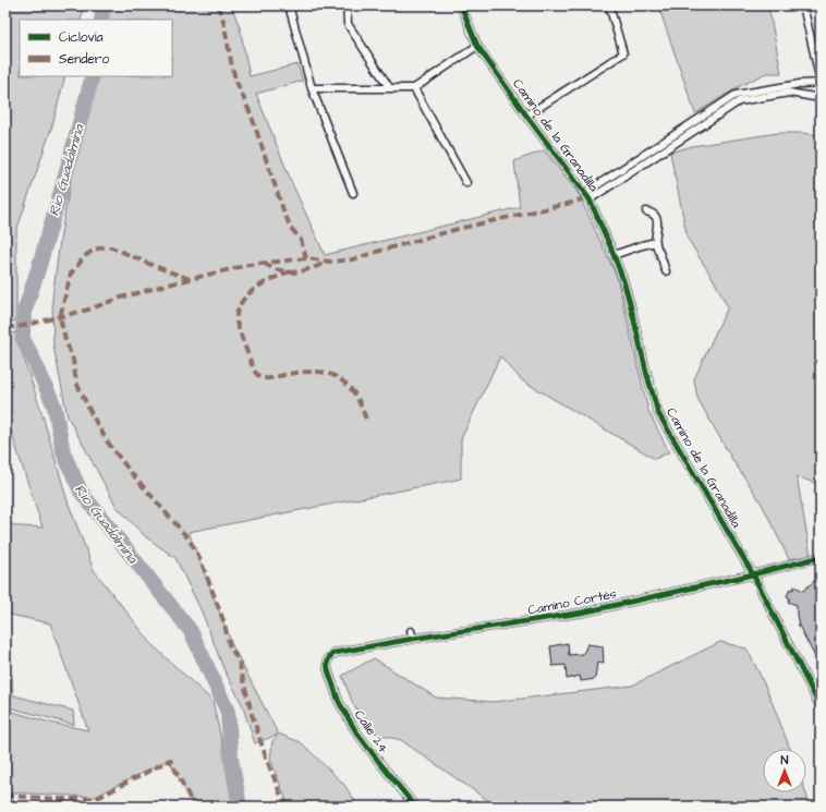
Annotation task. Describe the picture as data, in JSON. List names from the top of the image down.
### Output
{
  "streets": {
    "street": ["Camino de la Granadilla", "Camino Cortés", "Calle 24"]
  },
  "crossings": [
    ["Camino de la Granadilla", "Camino Cortés"],
    ["Camino Cortés", "Calle 24"]
  ],
  "water": ["Rio Guadalmina"],
  "legend": ["Ciclovía", "Sendero"],
  "north": "top"
}
